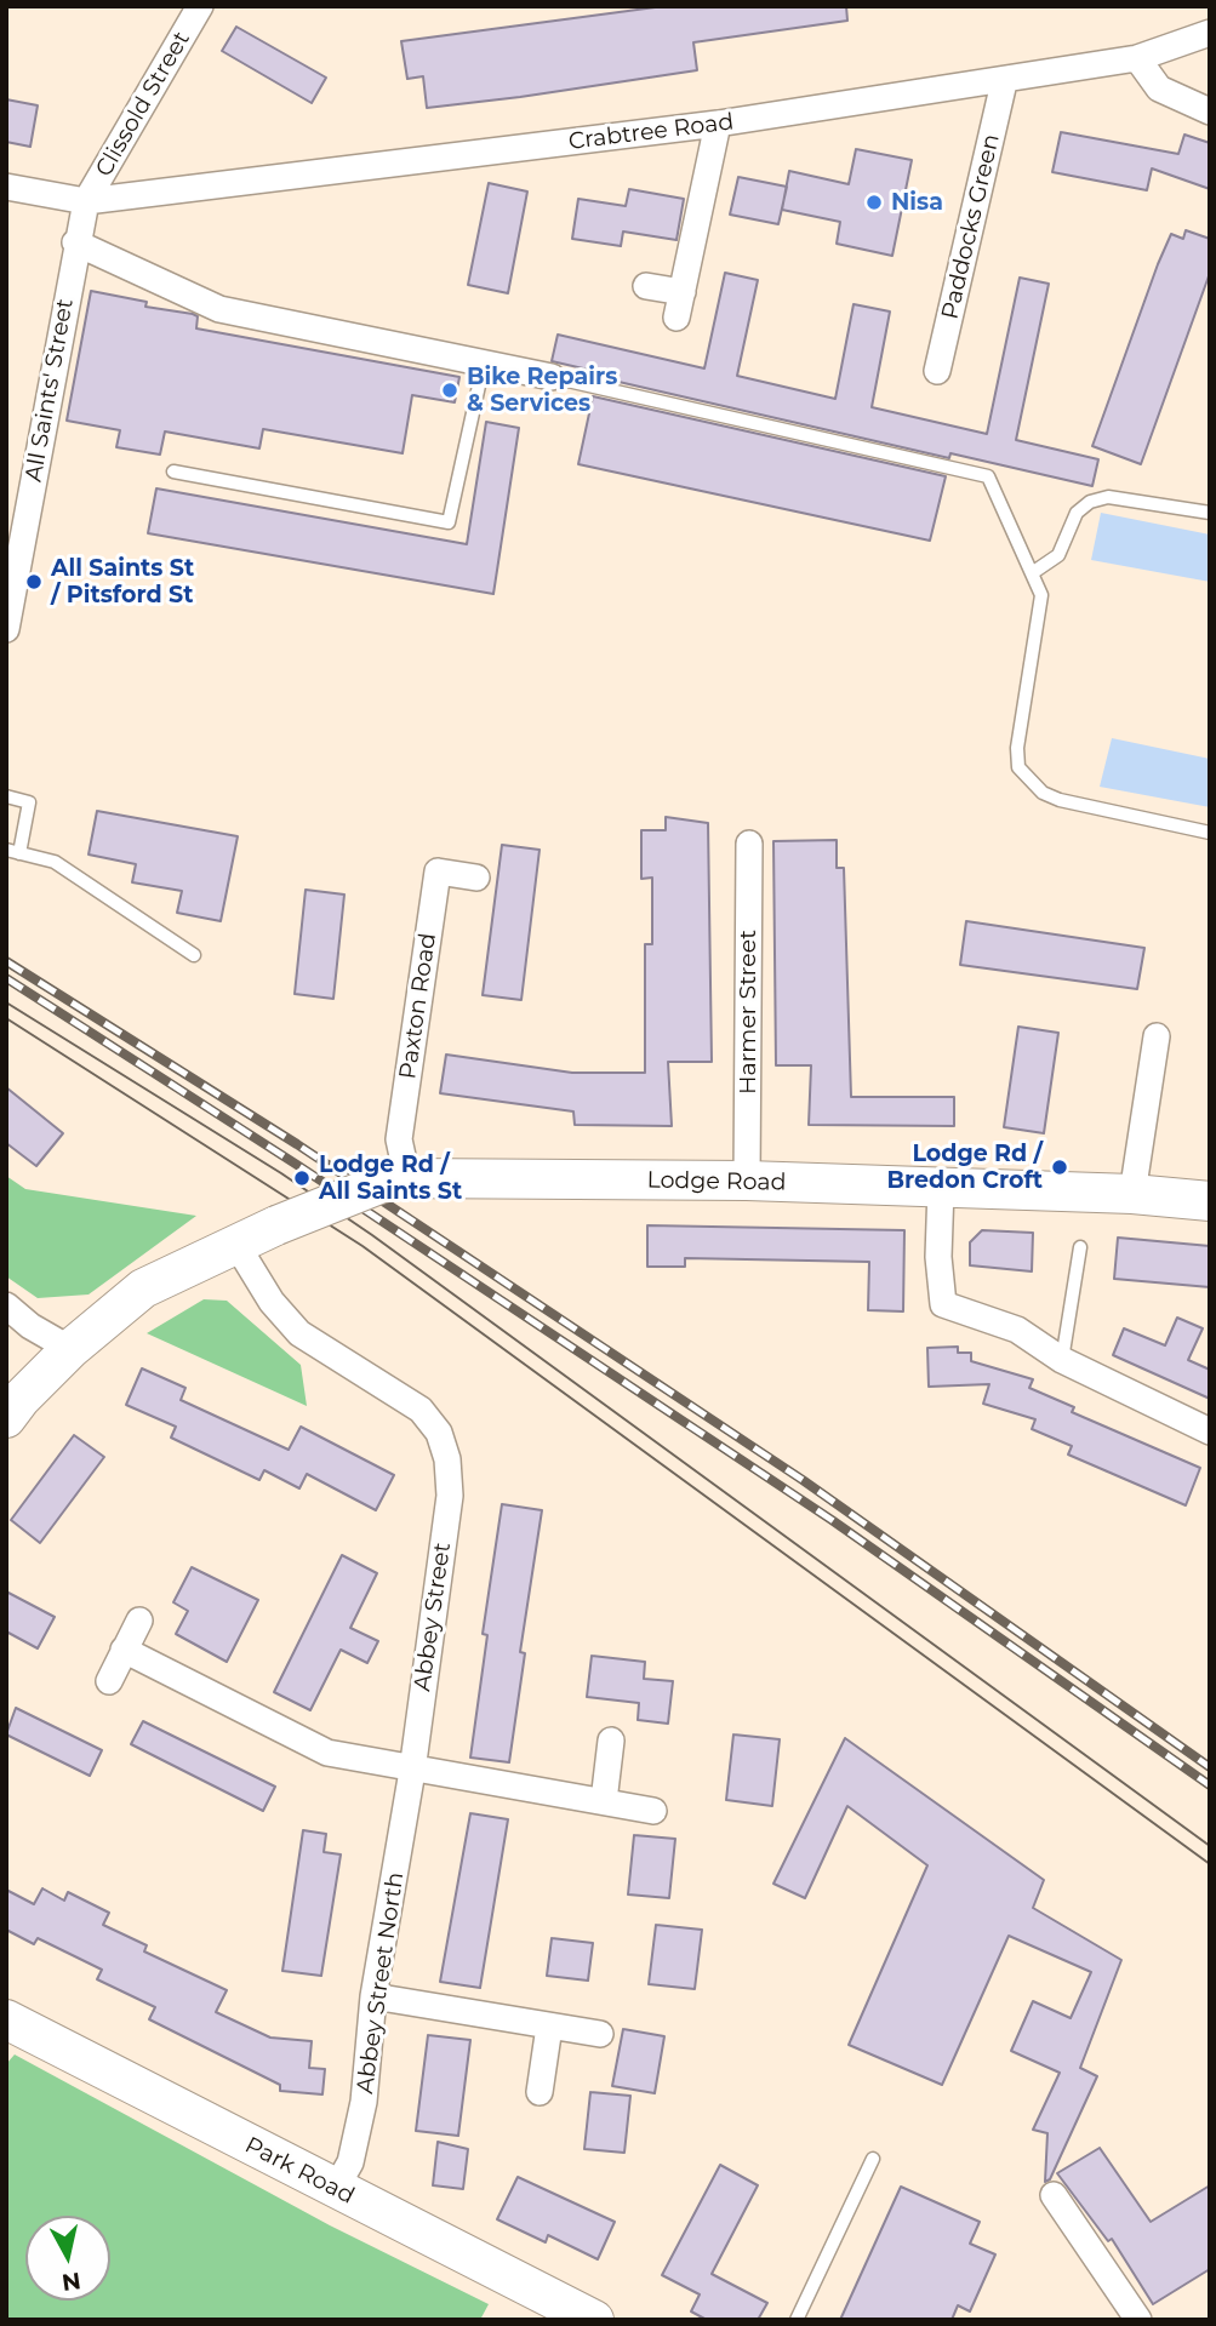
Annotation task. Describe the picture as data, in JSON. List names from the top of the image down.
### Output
{
  "streets": {
    "street": [
      "Clissold Street",
      "Crabtree Road",
      "Paddocks Green",
      "All Saints' Street",
      "Paxton Road",
      "Harmer Street",
      "Lodge Road",
      "Abbey Street",
      "Abbey Street North",
      "Park Road"
    ]
  },
  "crossings": [
    ["Clissold Street", "Crabtree Road"],
    ["Clissold Street", "All Saints' Street"],
    ["Crabtree Road", "Paddocks Green"],
    ["Crabtree Road", "All Saints' Street"],
    ["Paxton Road", "Lodge Road"],
    ["Harmer Street", "Lodge Road"],
    ["Lodge Road", "Abbey Street"],
    ["Abbey Street", "Abbey Street North"],
    ["Abbey Street North", "Park Road"]
  ],
  "places": [
    "Nisa",
    "Bike Repairs & Services",
    "All Saints St / Pitsford St",
    "Lodge Rd / Bredon Croft",
    "Lodge Rd / All Saints St"
  ],
  "north": "bottom"
}
